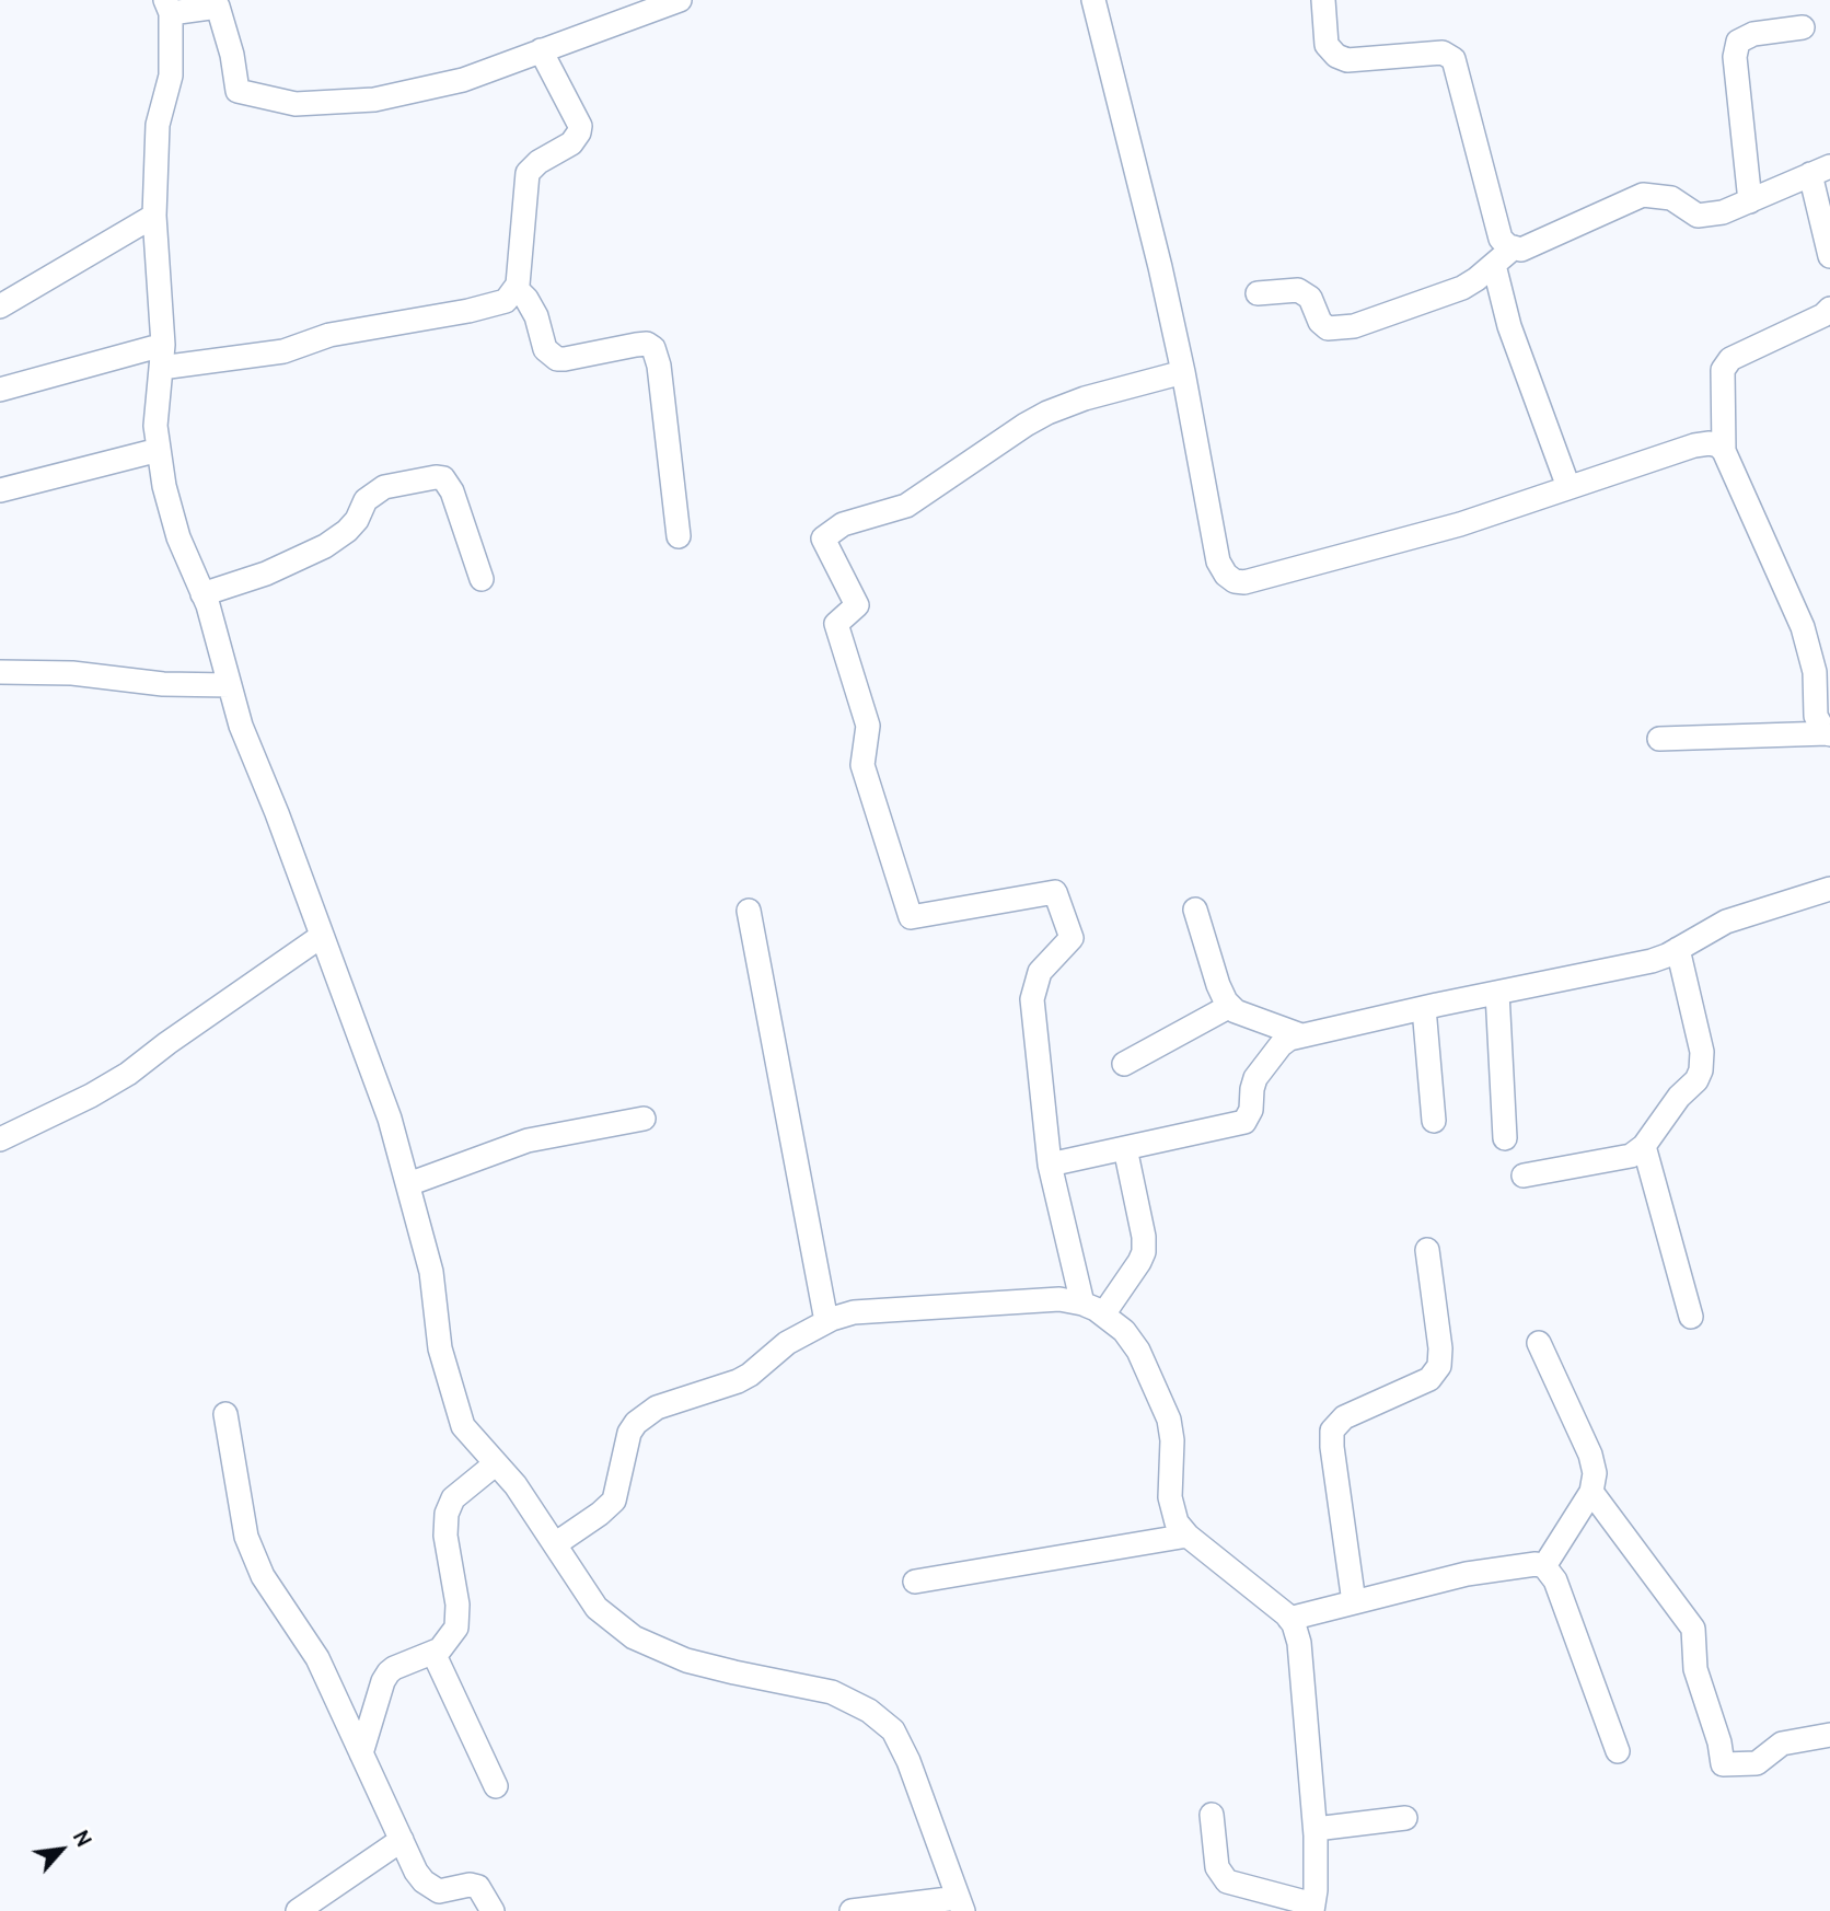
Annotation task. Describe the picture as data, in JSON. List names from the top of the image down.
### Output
{
  "north": "top right"
}
